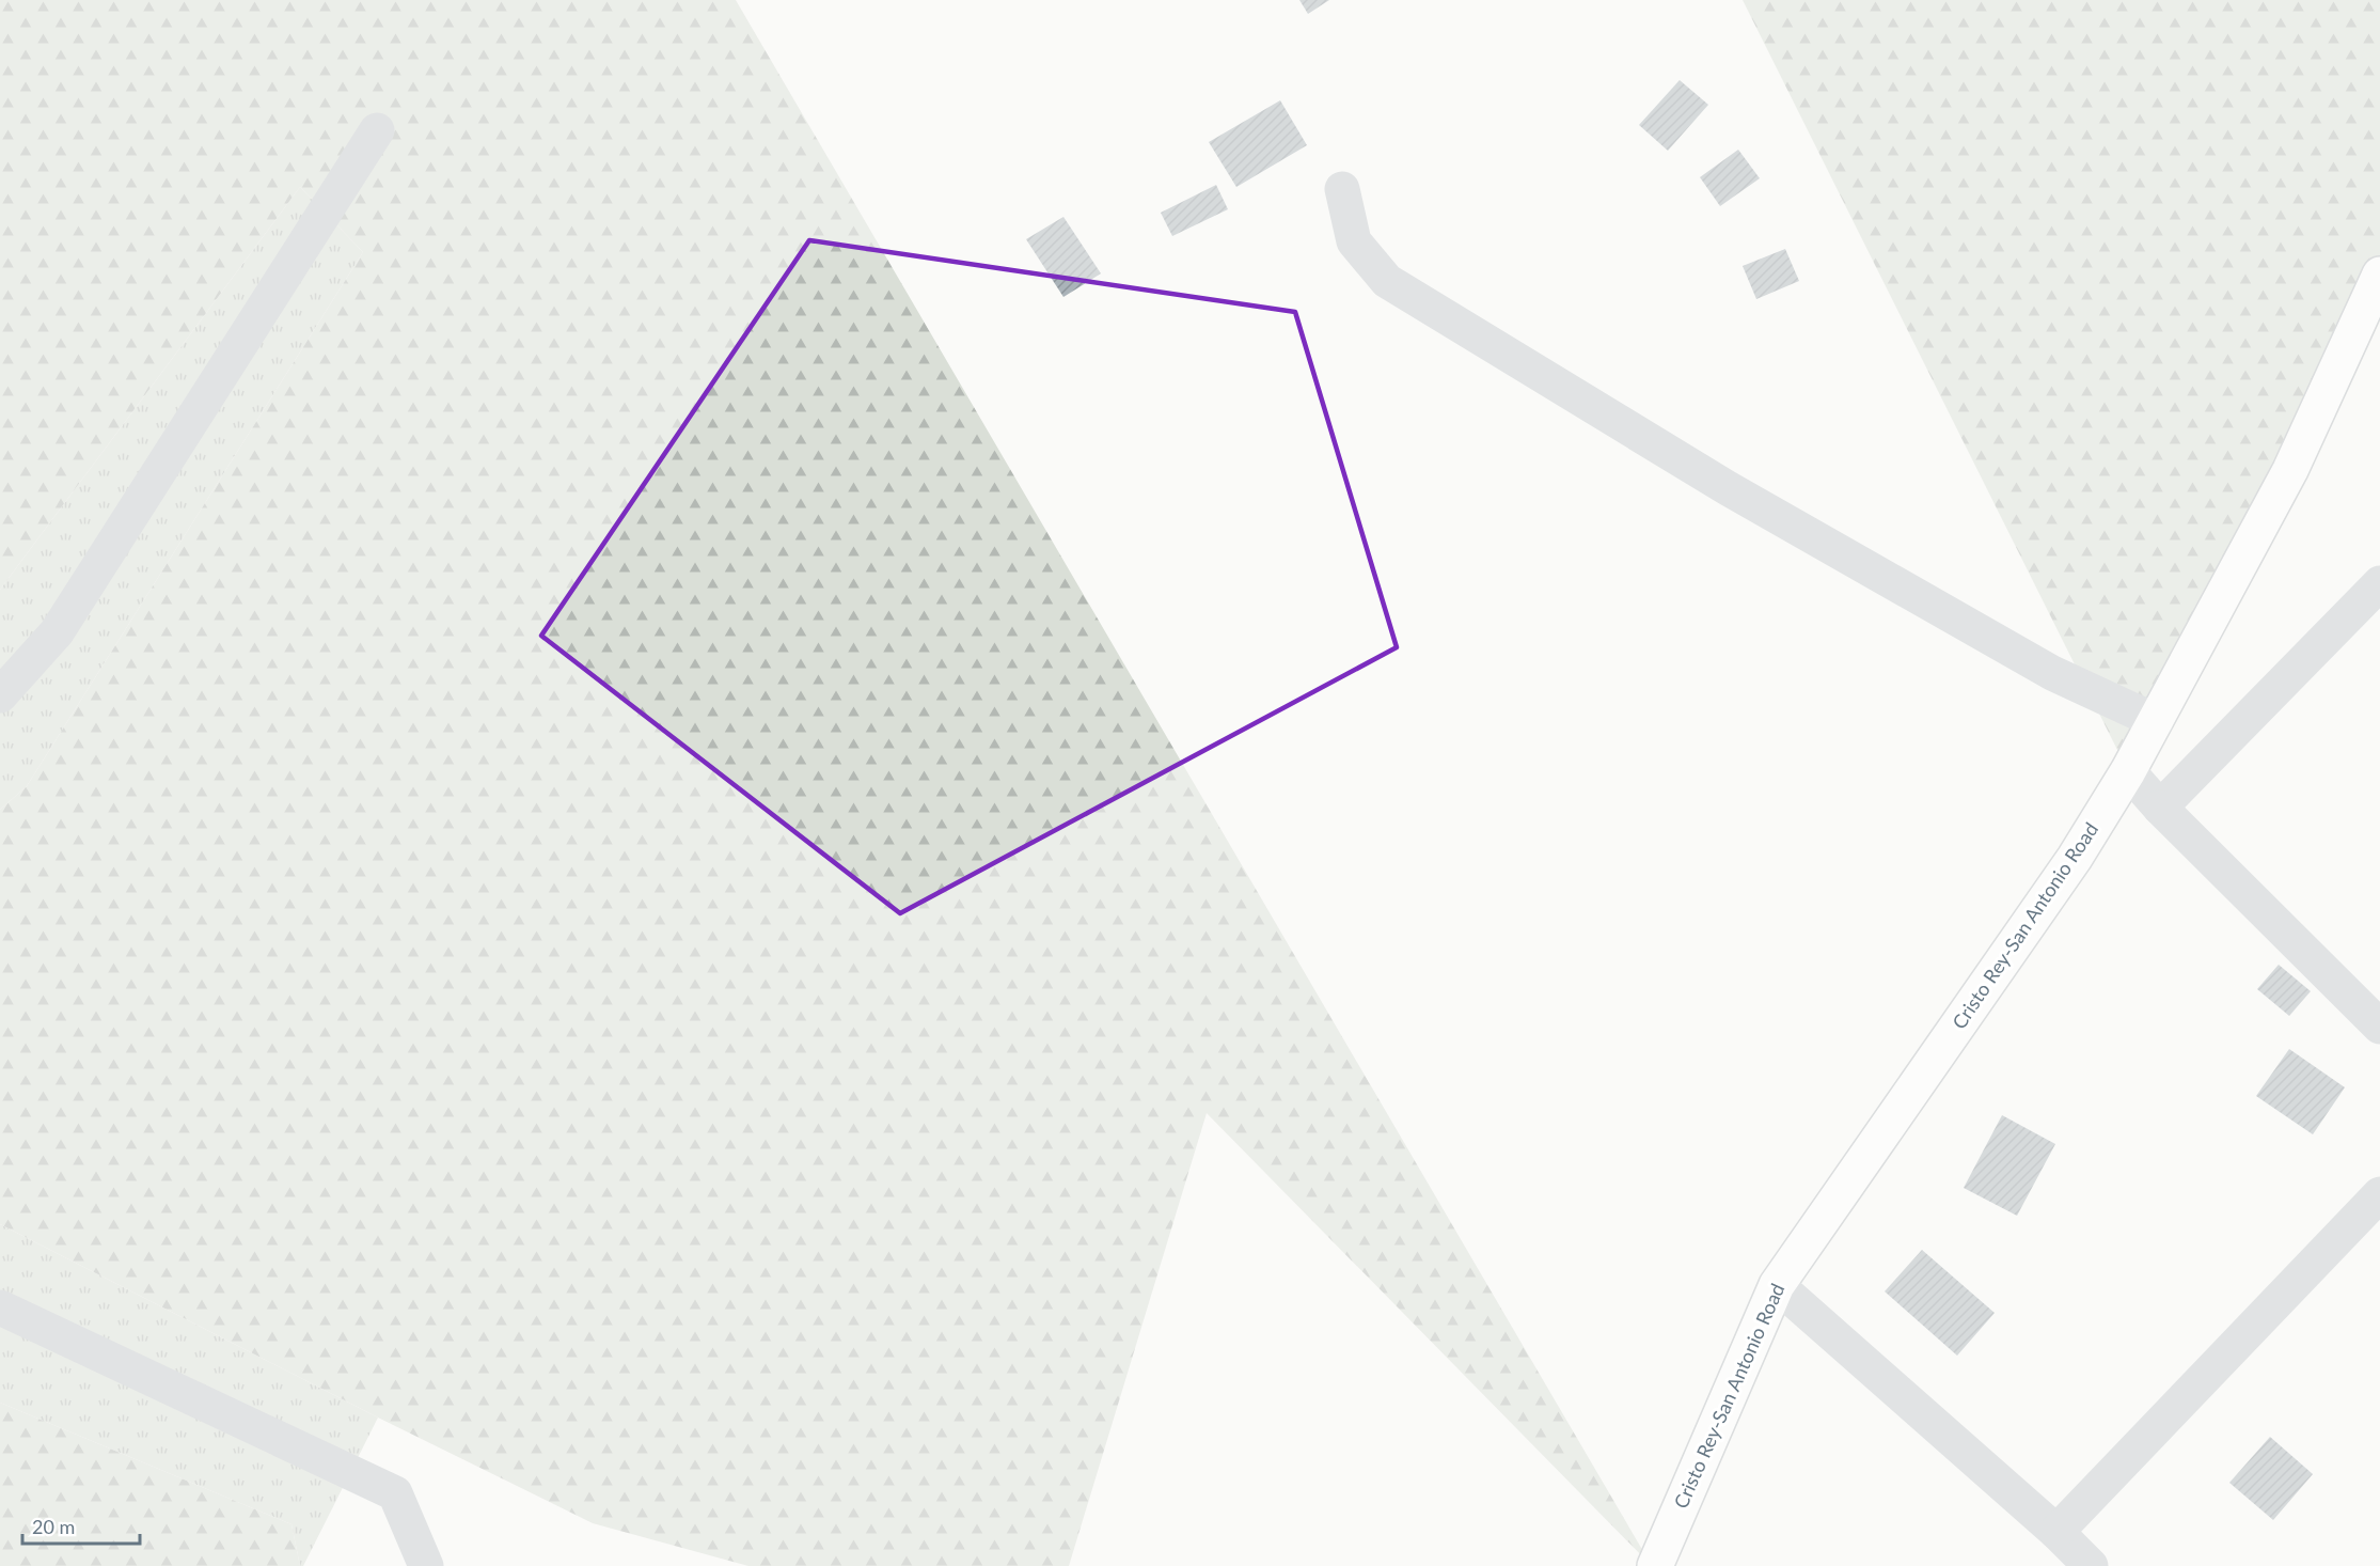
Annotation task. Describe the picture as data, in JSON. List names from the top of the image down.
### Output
{
  "streets": {
    "main road": ["Cristo Rey-San Antonio Road"]
  },
  "scale_bar": "20 m"
}
